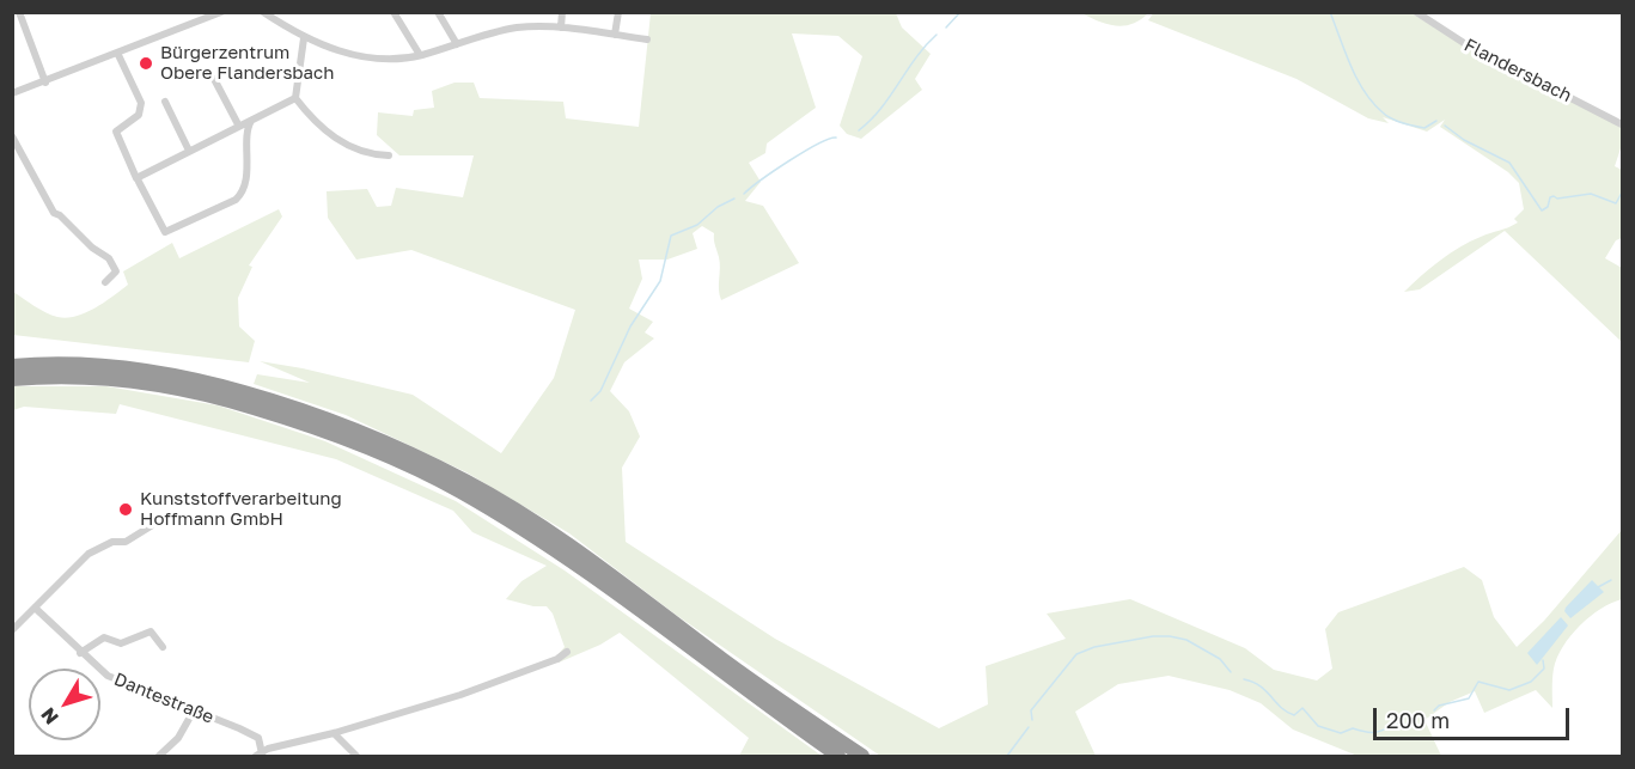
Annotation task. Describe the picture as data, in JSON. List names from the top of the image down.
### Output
{
  "streets": {
    "street": ["Flandersbach", "Dantestraße"]
  },
  "places": ["Bürgerzentrum Obere Flandersbach", "Kunststoffverarbeitung Hoffmann GmbH"],
  "scale_bar": "200 m",
  "north": "bottom left"
}
